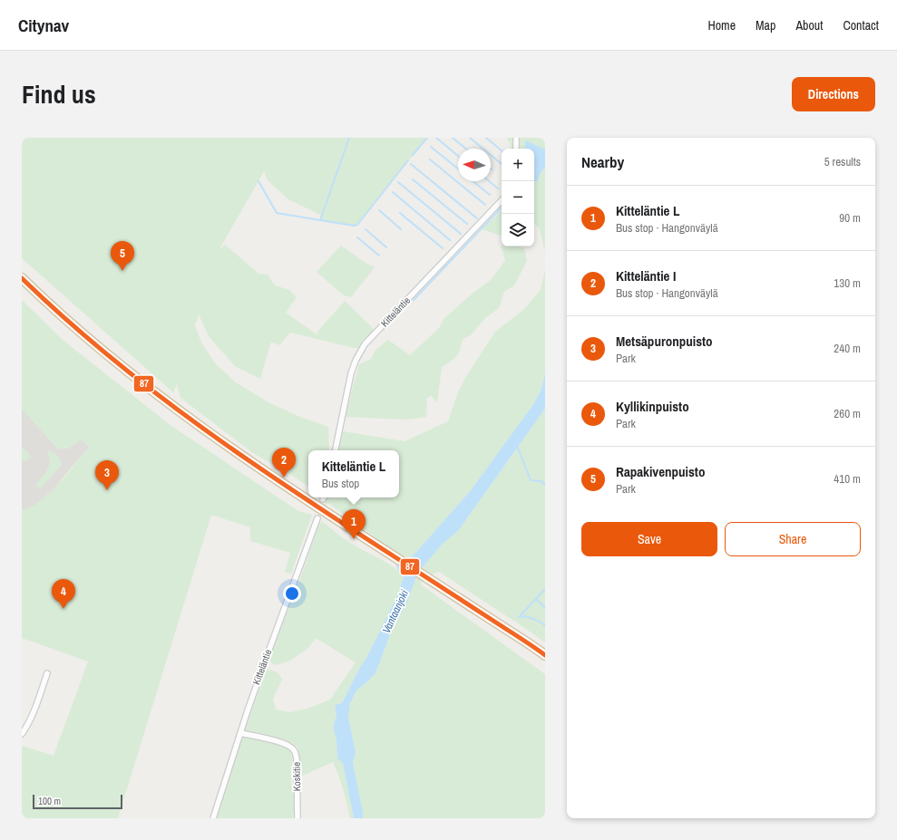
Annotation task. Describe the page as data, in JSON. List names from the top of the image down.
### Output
{
  "streets": {
    "street": ["Kitteläntie", "Koskitie"]
  },
  "crossings": [
    ["Kitteläntie", "Koskitie"]
  ],
  "water": ["Vantaanjoki"],
  "lines": ["transit line 87"],
  "scale_bar": "100 m",
  "north": "left",
  "page": {
    "header": "Citynav",
    "nav": [
      "Home",
      "Map",
      "About",
      "Contact"
    ],
    "title": "Find us",
    "buttons": [
      "Directions",
      ["Save", "Share"]
    ],
    "heading": ["Nearby", "5 results"],
    "map_buttons": ["+", "−"],
    "list": [
      {
        "mark": "1",
        "name": "Kitteläntie L",
        "note": "Bus stop · Hangonväylä",
        "value": "90 m"
      },
      {
        "mark": "2",
        "name": "Kitteläntie I",
        "note": "Bus stop · Hangonväylä",
        "value": "130 m"
      },
      {
        "mark": "3",
        "name": "Metsäpuronpuisto",
        "note": "Park",
        "value": "240 m"
      },
      {
        "mark": "4",
        "name": "Kyllikinpuisto",
        "note": "Park",
        "value": "260 m"
      },
      {
        "mark": "5",
        "name": "Rapakivenpuisto",
        "note": "Park",
        "value": "410 m"
      }
    ],
    "pins": [
      "5",
      "2",
      "3",
      "1",
      "4"
    ],
    "popup": ["Kitteläntie L", "Bus stop"],
    "scale": "100 m"
  }
}
